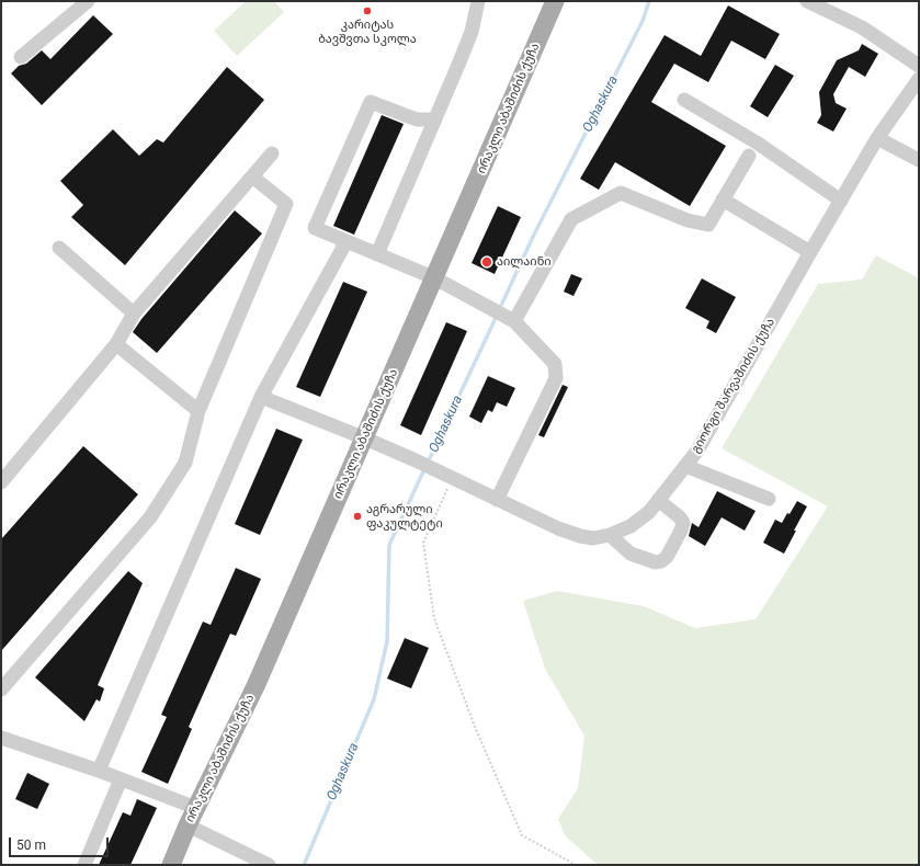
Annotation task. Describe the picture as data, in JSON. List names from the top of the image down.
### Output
{
  "streets": {
    "main road": ["ირაკლი აბაშიძის ქუჩა"],
    "street": ["გიორგი შარვაშიძის ქუჩა"]
  },
  "crossings": [
    ["ირაკლი აბაშიძის ქუჩა", "გიორგი შარვაშიძის ქუჩა"]
  ],
  "water": ["Oghaskura"],
  "places": ["კარიტას ბავშვთა სკოლა", "აილაინი", "აგრარული ფაკულტეტი"],
  "scale_bar": "50 m"
}
